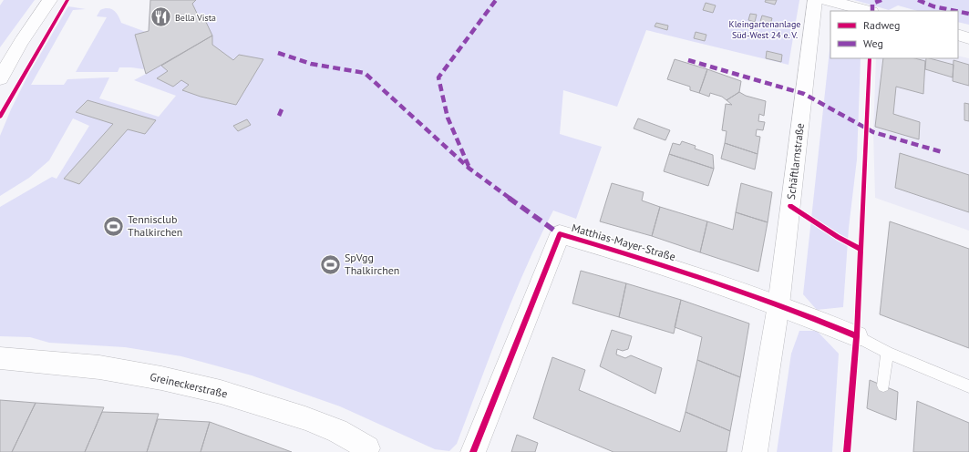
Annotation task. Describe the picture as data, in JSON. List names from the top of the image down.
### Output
{
  "streets": {
    "street": ["Schäftlarnstraße", "Matthias-Mayer-Straße", "Greineckerstraße"]
  },
  "crossings": [
    ["Schäftlarnstraße", "Matthias-Mayer-Straße"]
  ],
  "parks": ["Kleingartenanlage Süd-West 24 e. V."],
  "places": {
    "restaurant": ["Bella Vista"],
    "sports": ["Tennisclub Thalkirchen", "SpVgg Thalkirchen"]
  },
  "legend": ["Radweg", "Weg"]
}
